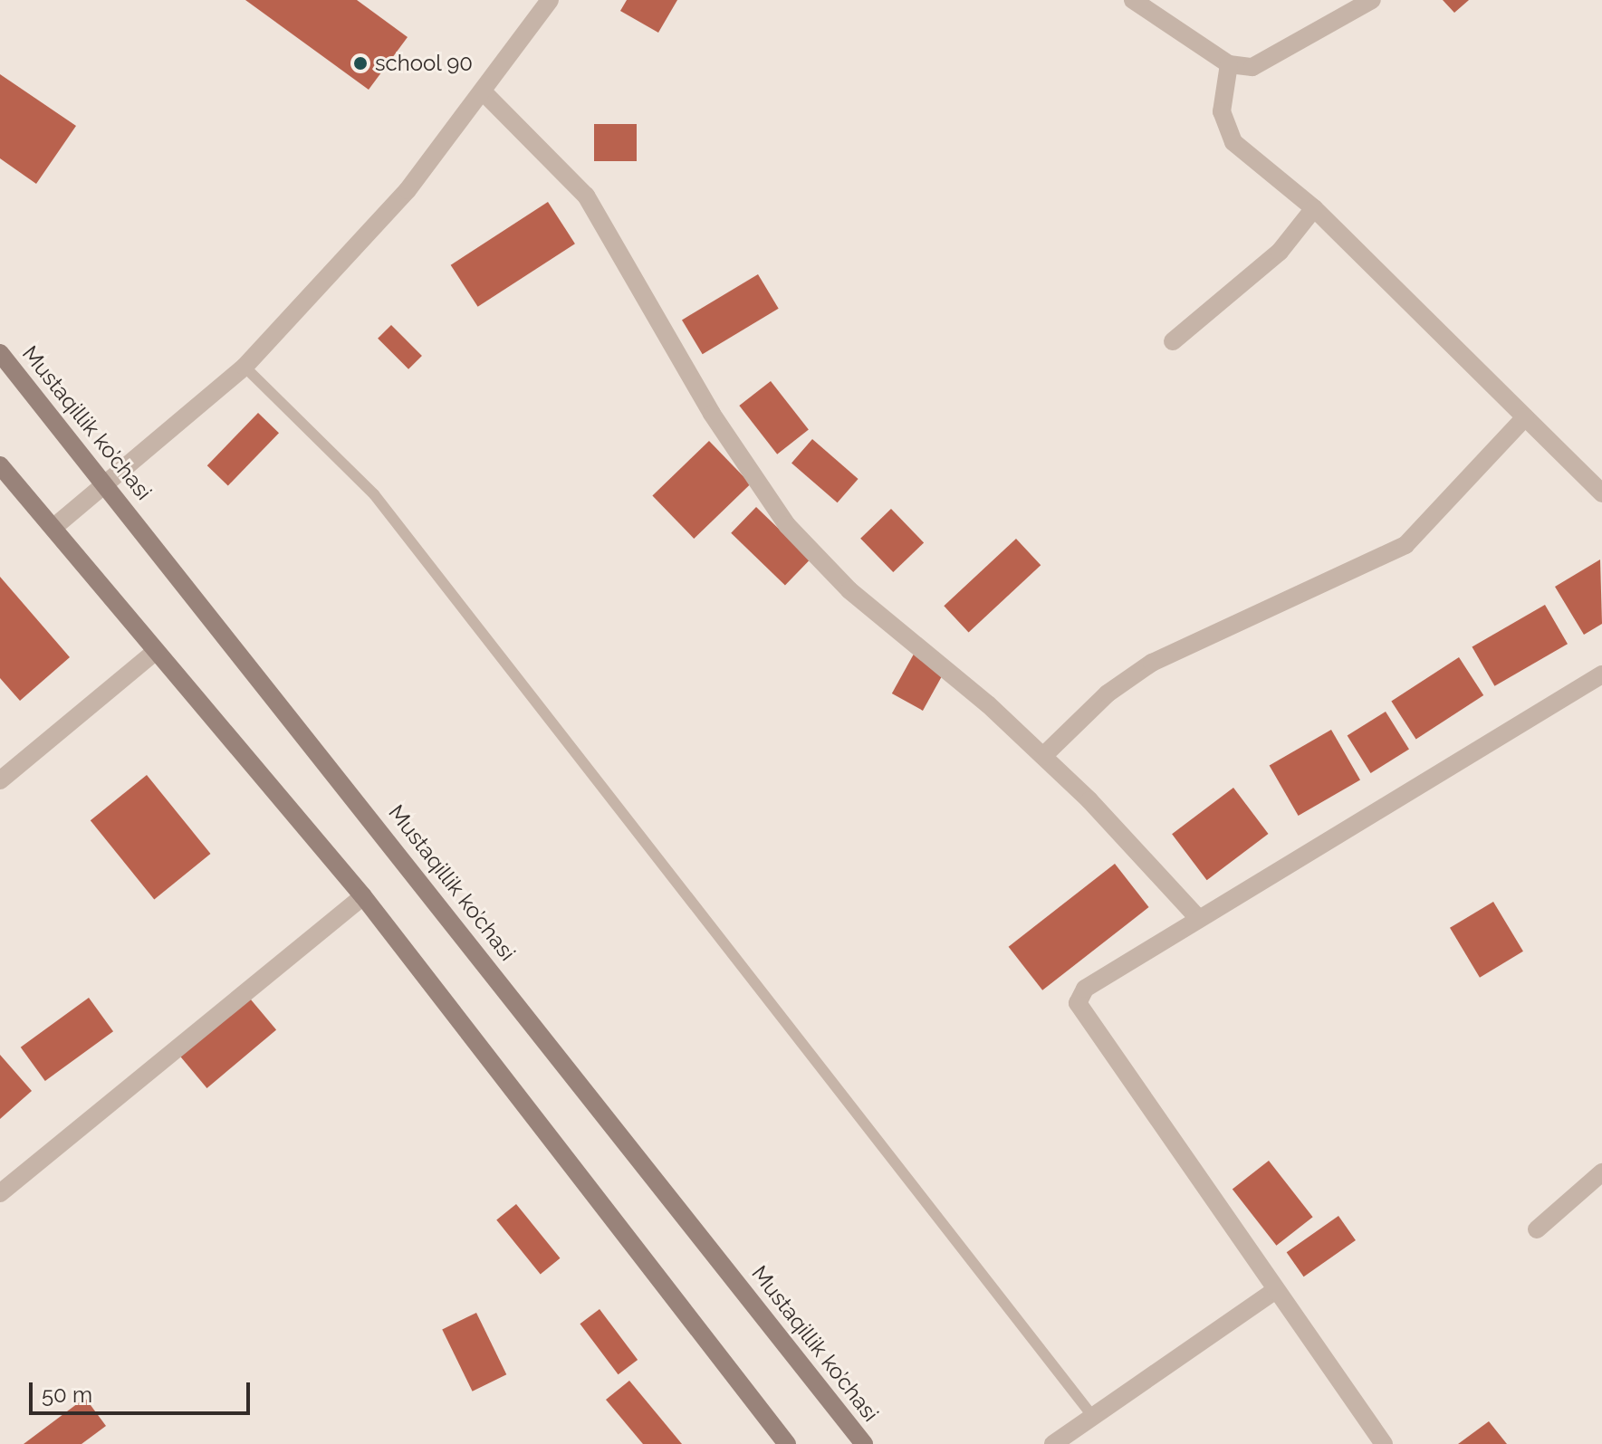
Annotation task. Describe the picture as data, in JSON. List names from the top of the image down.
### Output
{
  "streets": {
    "main road": ["Mustaqillik ko’chasi"]
  },
  "places": ["school 90"],
  "scale_bar": "50 m"
}
